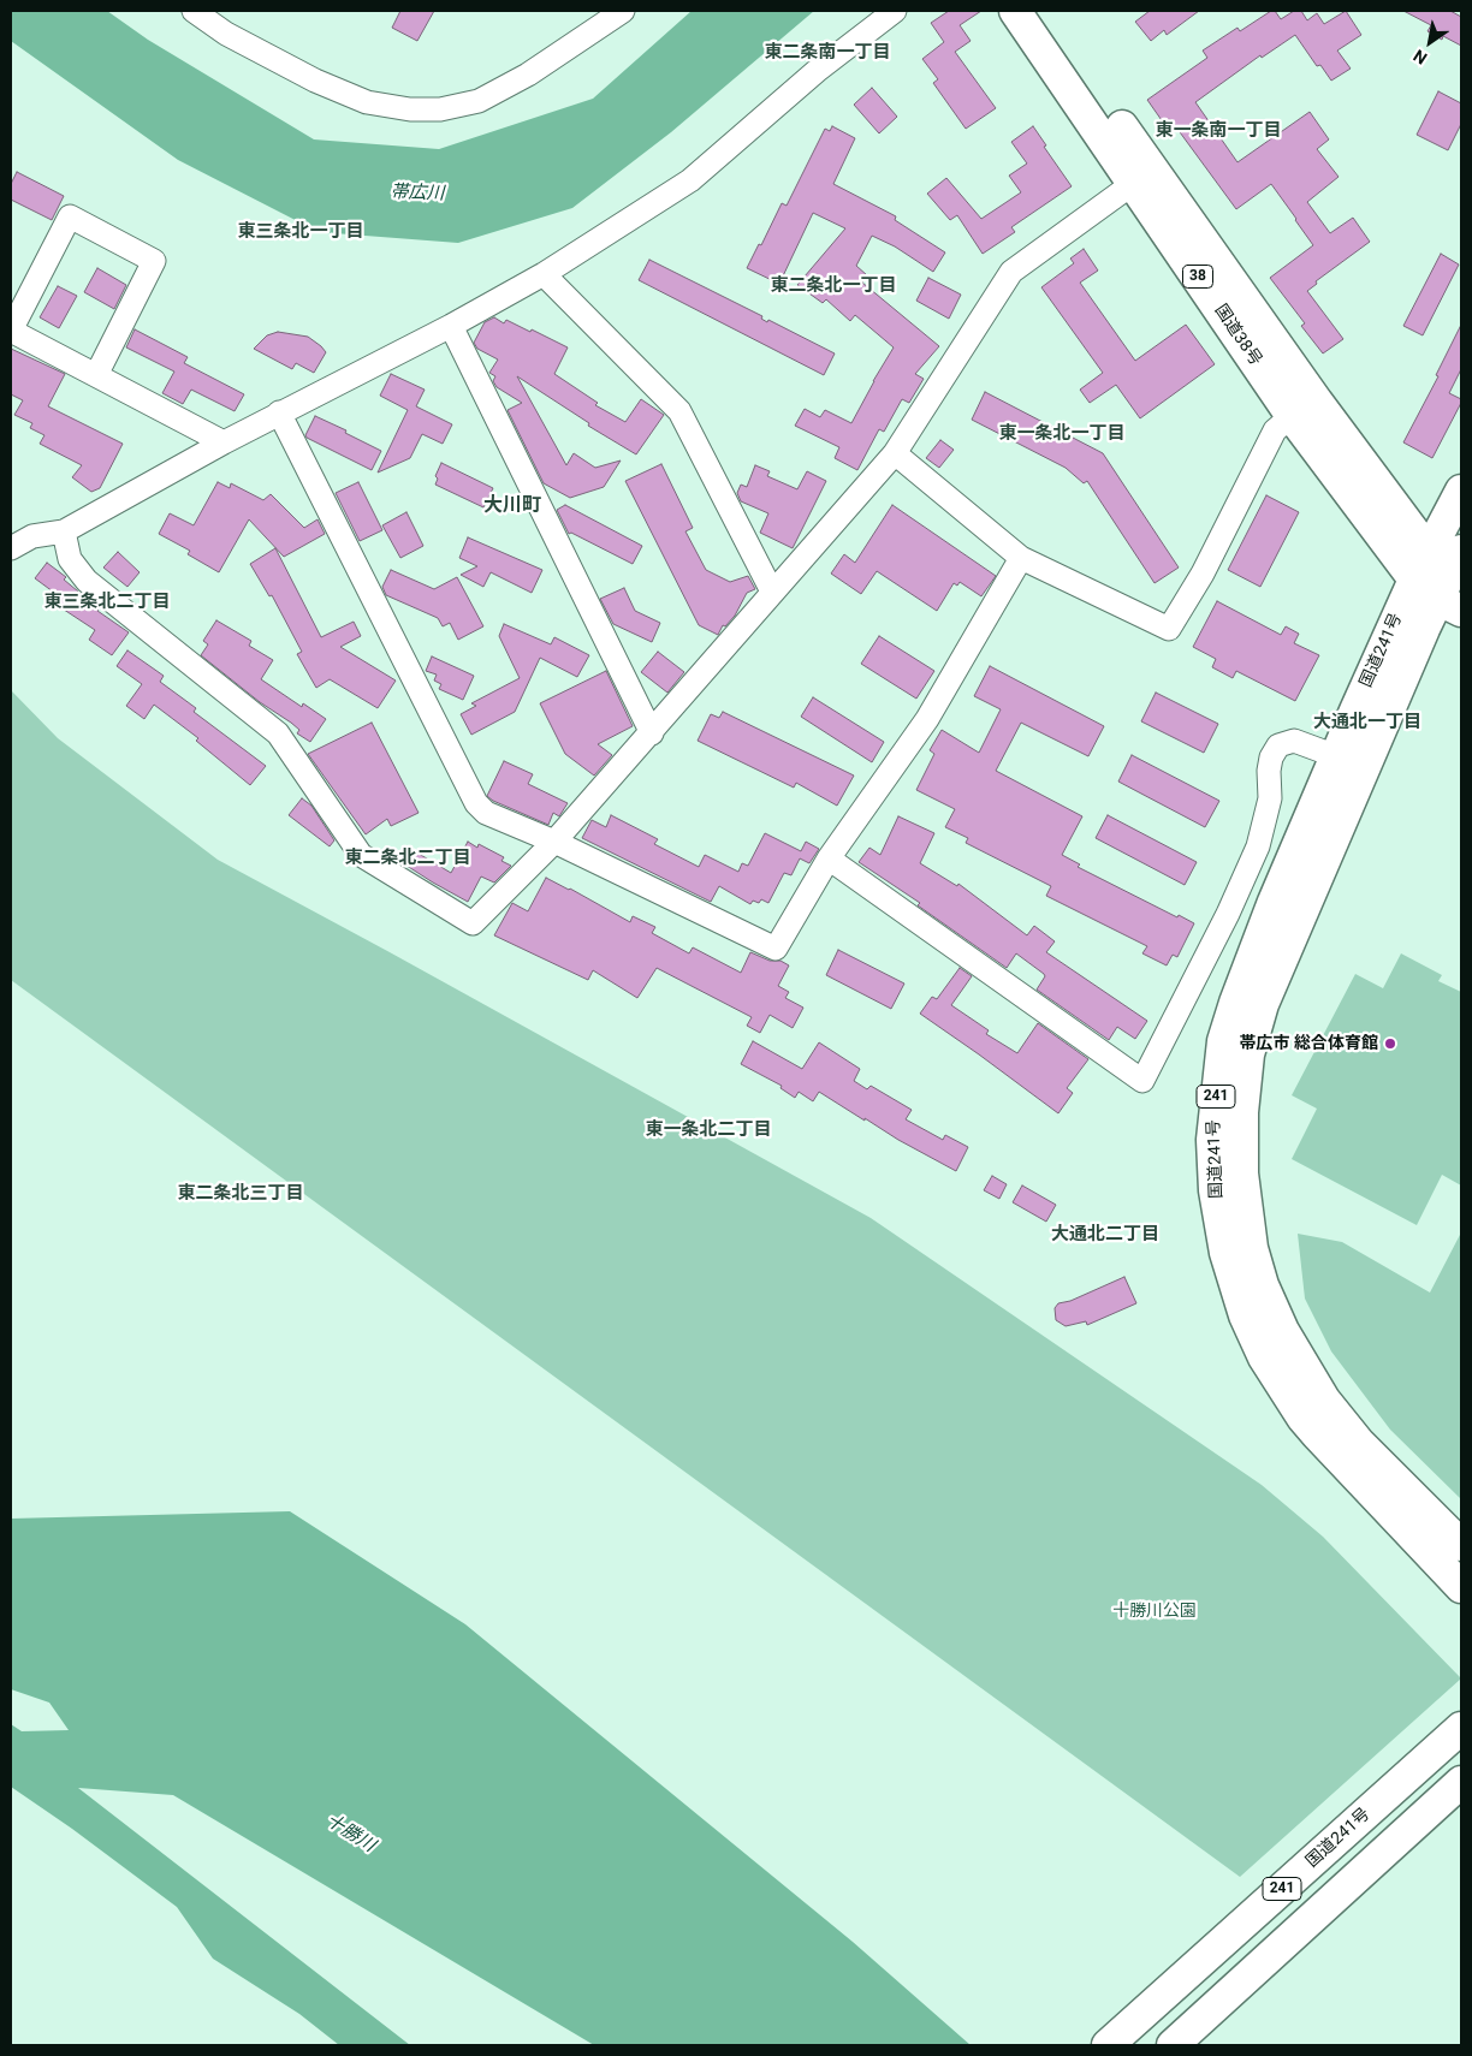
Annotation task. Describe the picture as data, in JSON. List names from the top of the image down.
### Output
{
  "streets": {
    "highway": [
      "38",
      "国道38号",
      "国道241号",
      "241"
    ]
  },
  "crossings": [
    ["国道38号", "国道241号"]
  ],
  "districts": [
    "東二条南一丁目",
    "東一条南一丁目",
    "東三条北一丁目",
    "東二条北一丁目",
    "東一条北一丁目",
    "大川町",
    "東三条北二丁目",
    "大通北一丁目",
    "東二条北二丁目",
    "東一条北二丁目",
    "東二条北三丁目",
    "大通北二丁目"
  ],
  "water": ["帯広川", "十勝川"],
  "parks": ["十勝川公園"],
  "places": ["帯広市 総合体育館"],
  "north": "bottom left"
}
